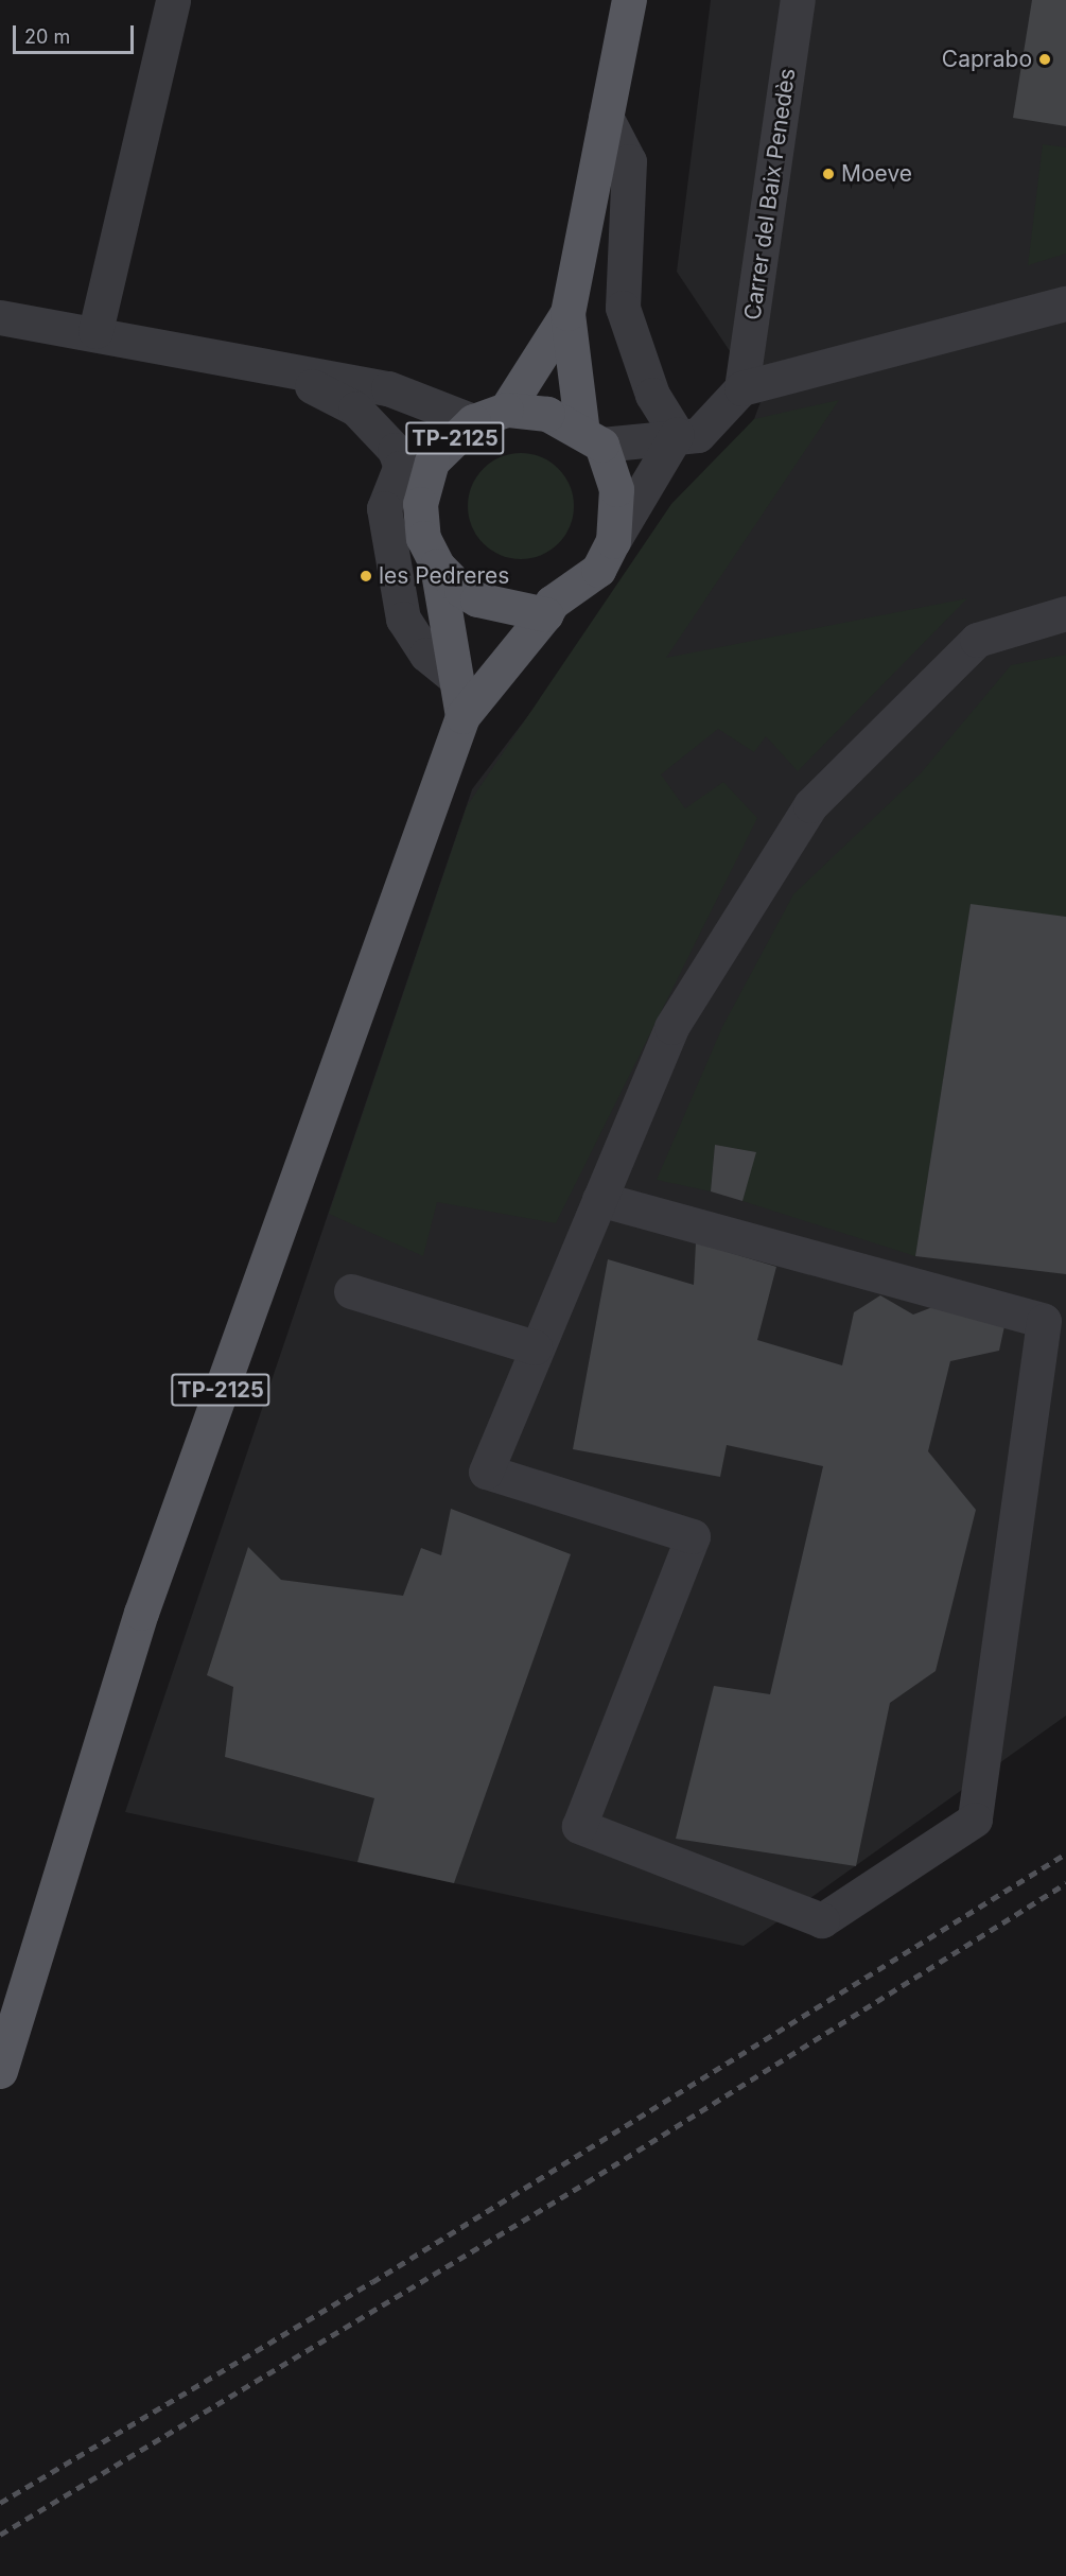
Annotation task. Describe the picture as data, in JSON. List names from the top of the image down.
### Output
{
  "streets": {
    "main road": ["TP-2125"],
    "street": ["Carrer del Baix Penedès"]
  },
  "places": ["Caprabo", "Moeve", "les Pedreres"],
  "scale_bar": "20 m"
}
